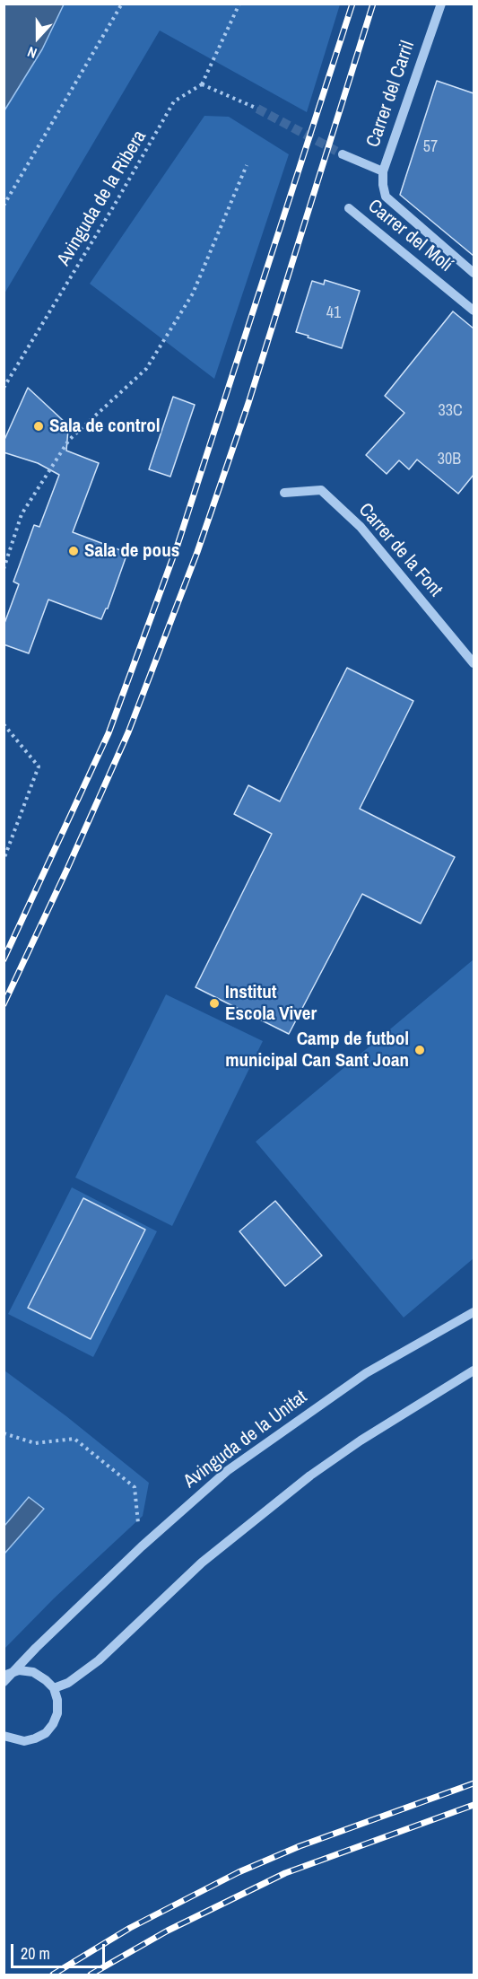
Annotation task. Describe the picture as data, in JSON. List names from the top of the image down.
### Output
{
  "streets": {
    "street": [
      "Carrer del Carril",
      "Carrer del Molí",
      "Carrer de la Font",
      "Avinguda de la Unitat"
    ],
    "path": ["Avinguda de la Ribera"]
  },
  "crossings": [
    ["Carrer del Carril", "Carrer del Molí"]
  ],
  "places": [
    "Sala de control",
    "Sala de pous",
    "Institut Escola Viver",
    "Camp de futbol municipal Can Sant Joan"
  ],
  "house_numbers": [
    "57",
    "41",
    "33C",
    "30B"
  ],
  "scale_bar": "20 m",
  "north": "bottom"
}
